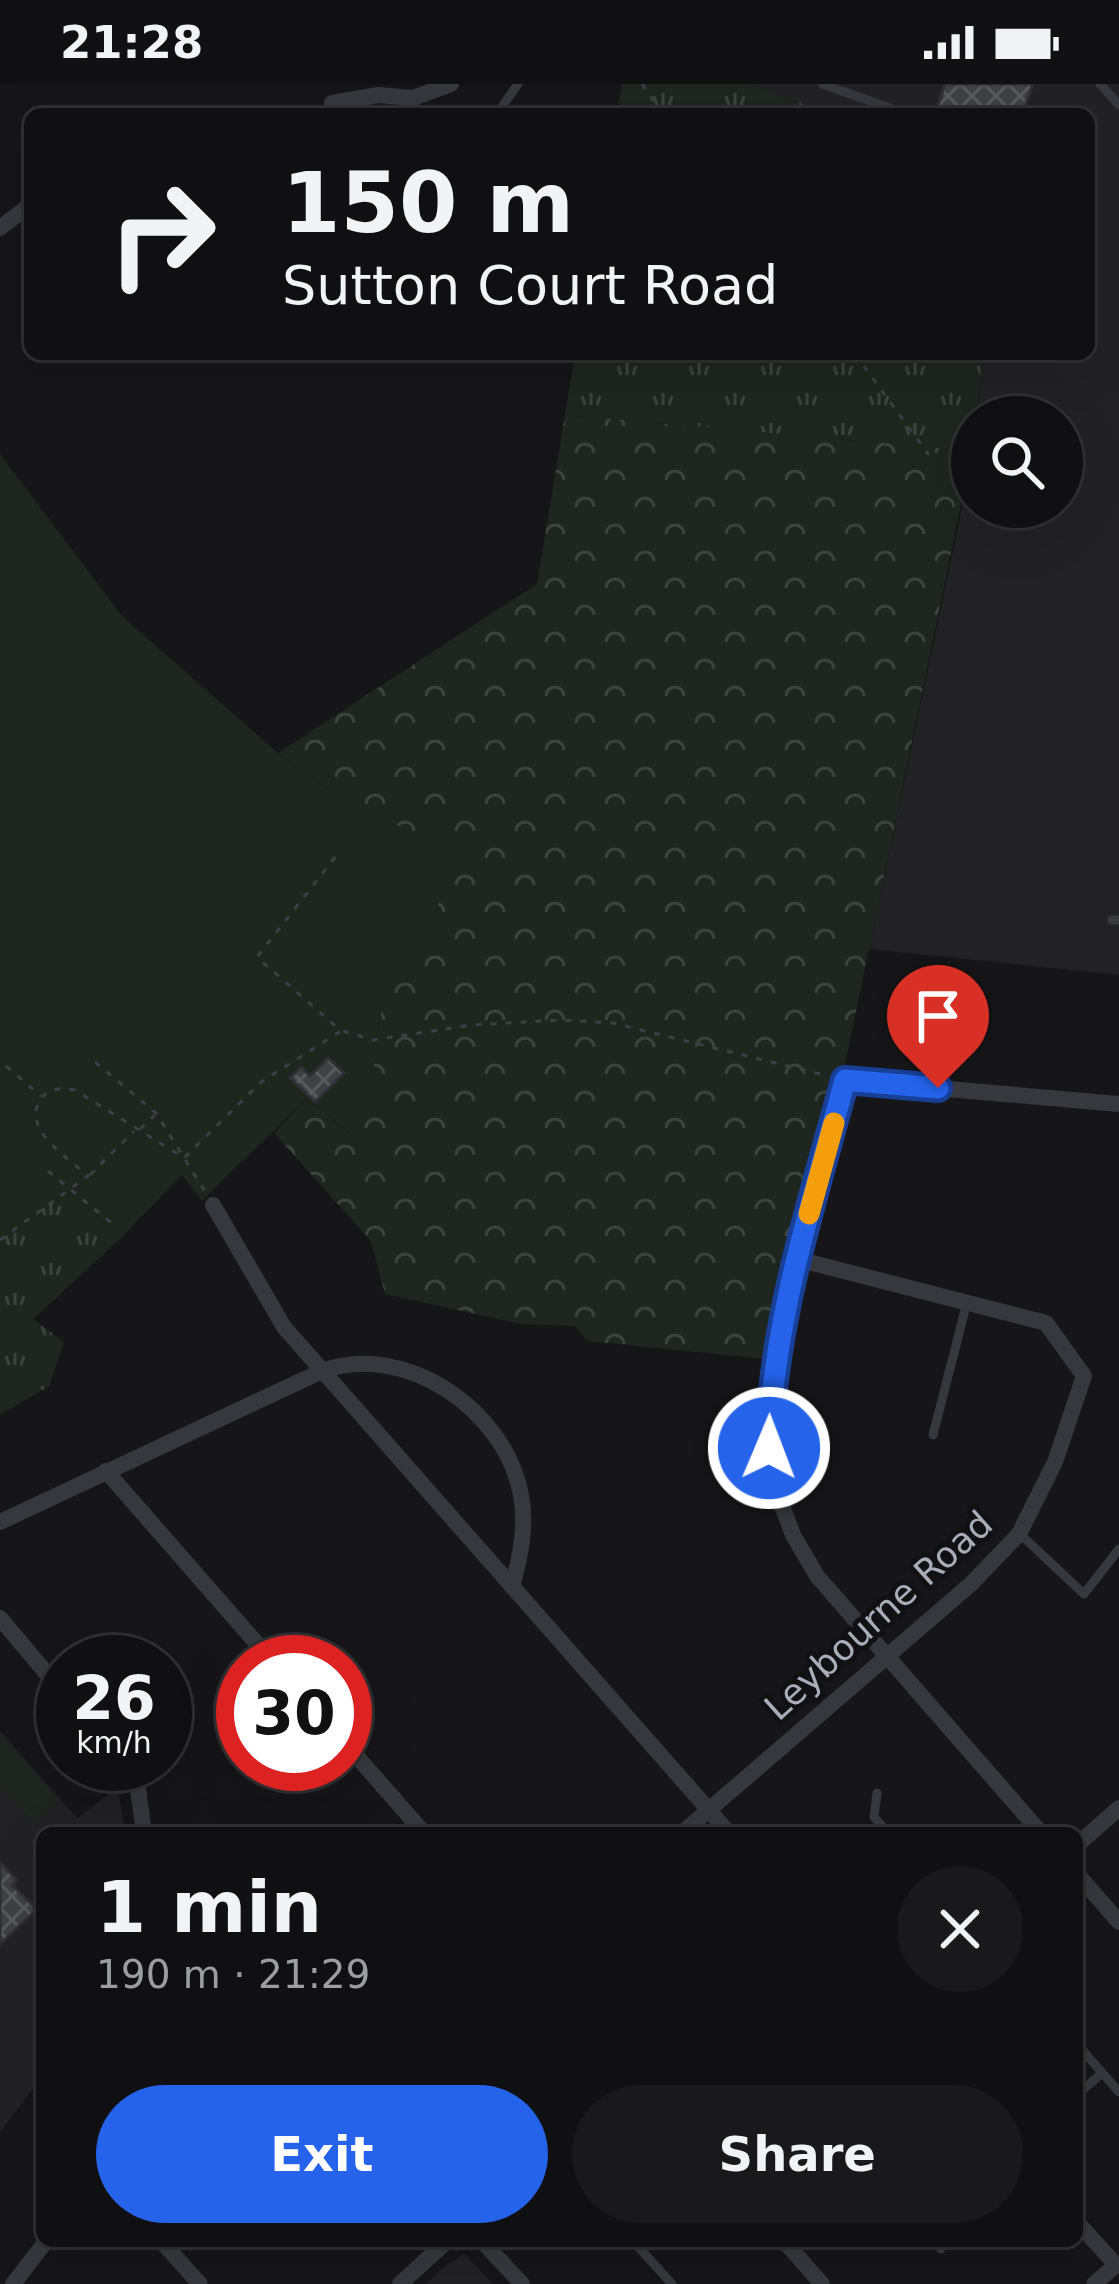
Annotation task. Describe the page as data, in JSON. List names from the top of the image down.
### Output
{
  "streets": {
    "street": ["Leybourne Road"]
  },
  "page": {
    "status": "21:28",
    "turn": ["150 m", "Sutton Court Road"],
    "speed": "26 km/h",
    "limit": "30",
    "heading": ["1 min", "190 m · 21:29"],
    "buttons": ["Exit", "Share"]
  }
}
